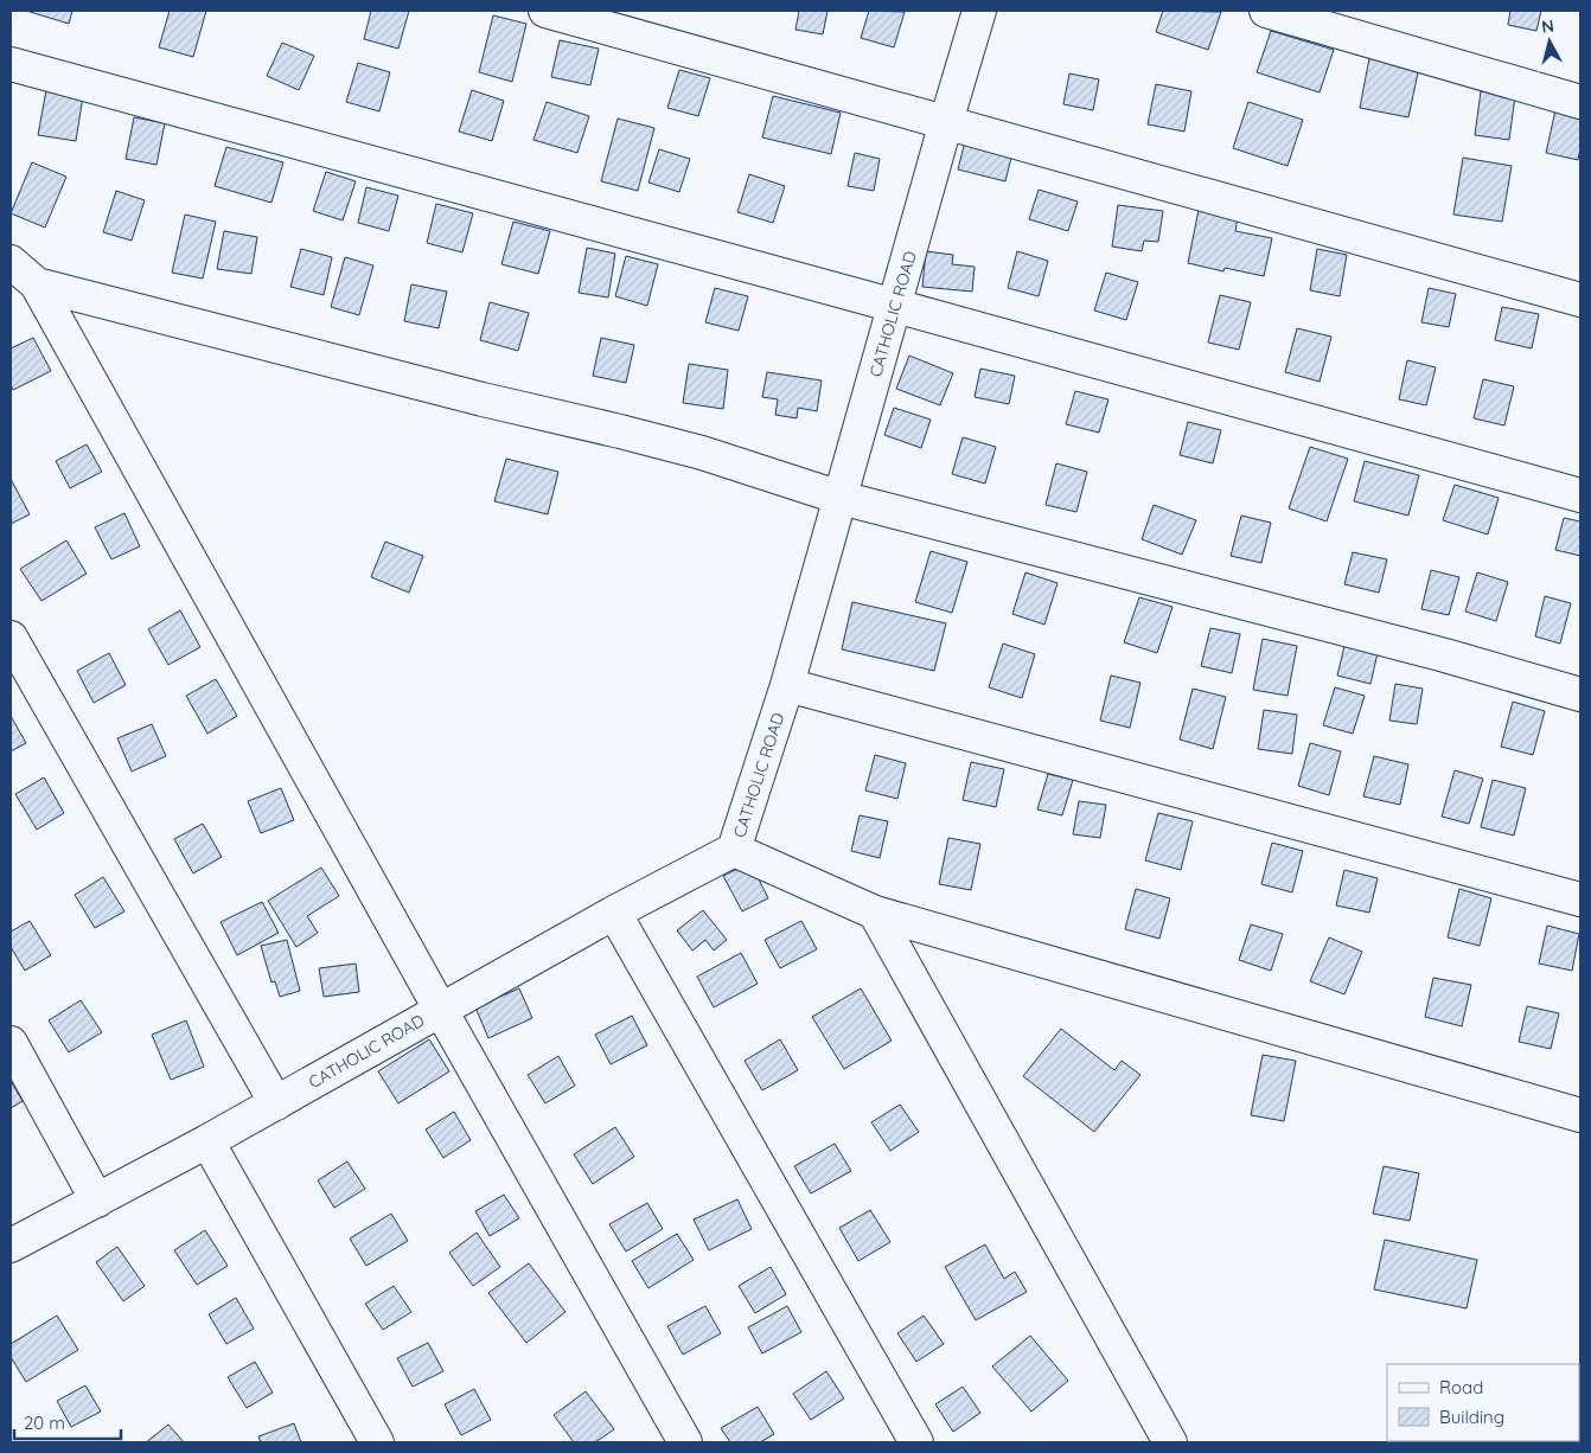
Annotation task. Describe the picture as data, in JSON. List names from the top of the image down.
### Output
{
  "streets": {
    "street": ["CATHOLIC ROAD"]
  },
  "legend": ["Road", "Building"],
  "scale_bar": "20 m",
  "north": "top"
}
